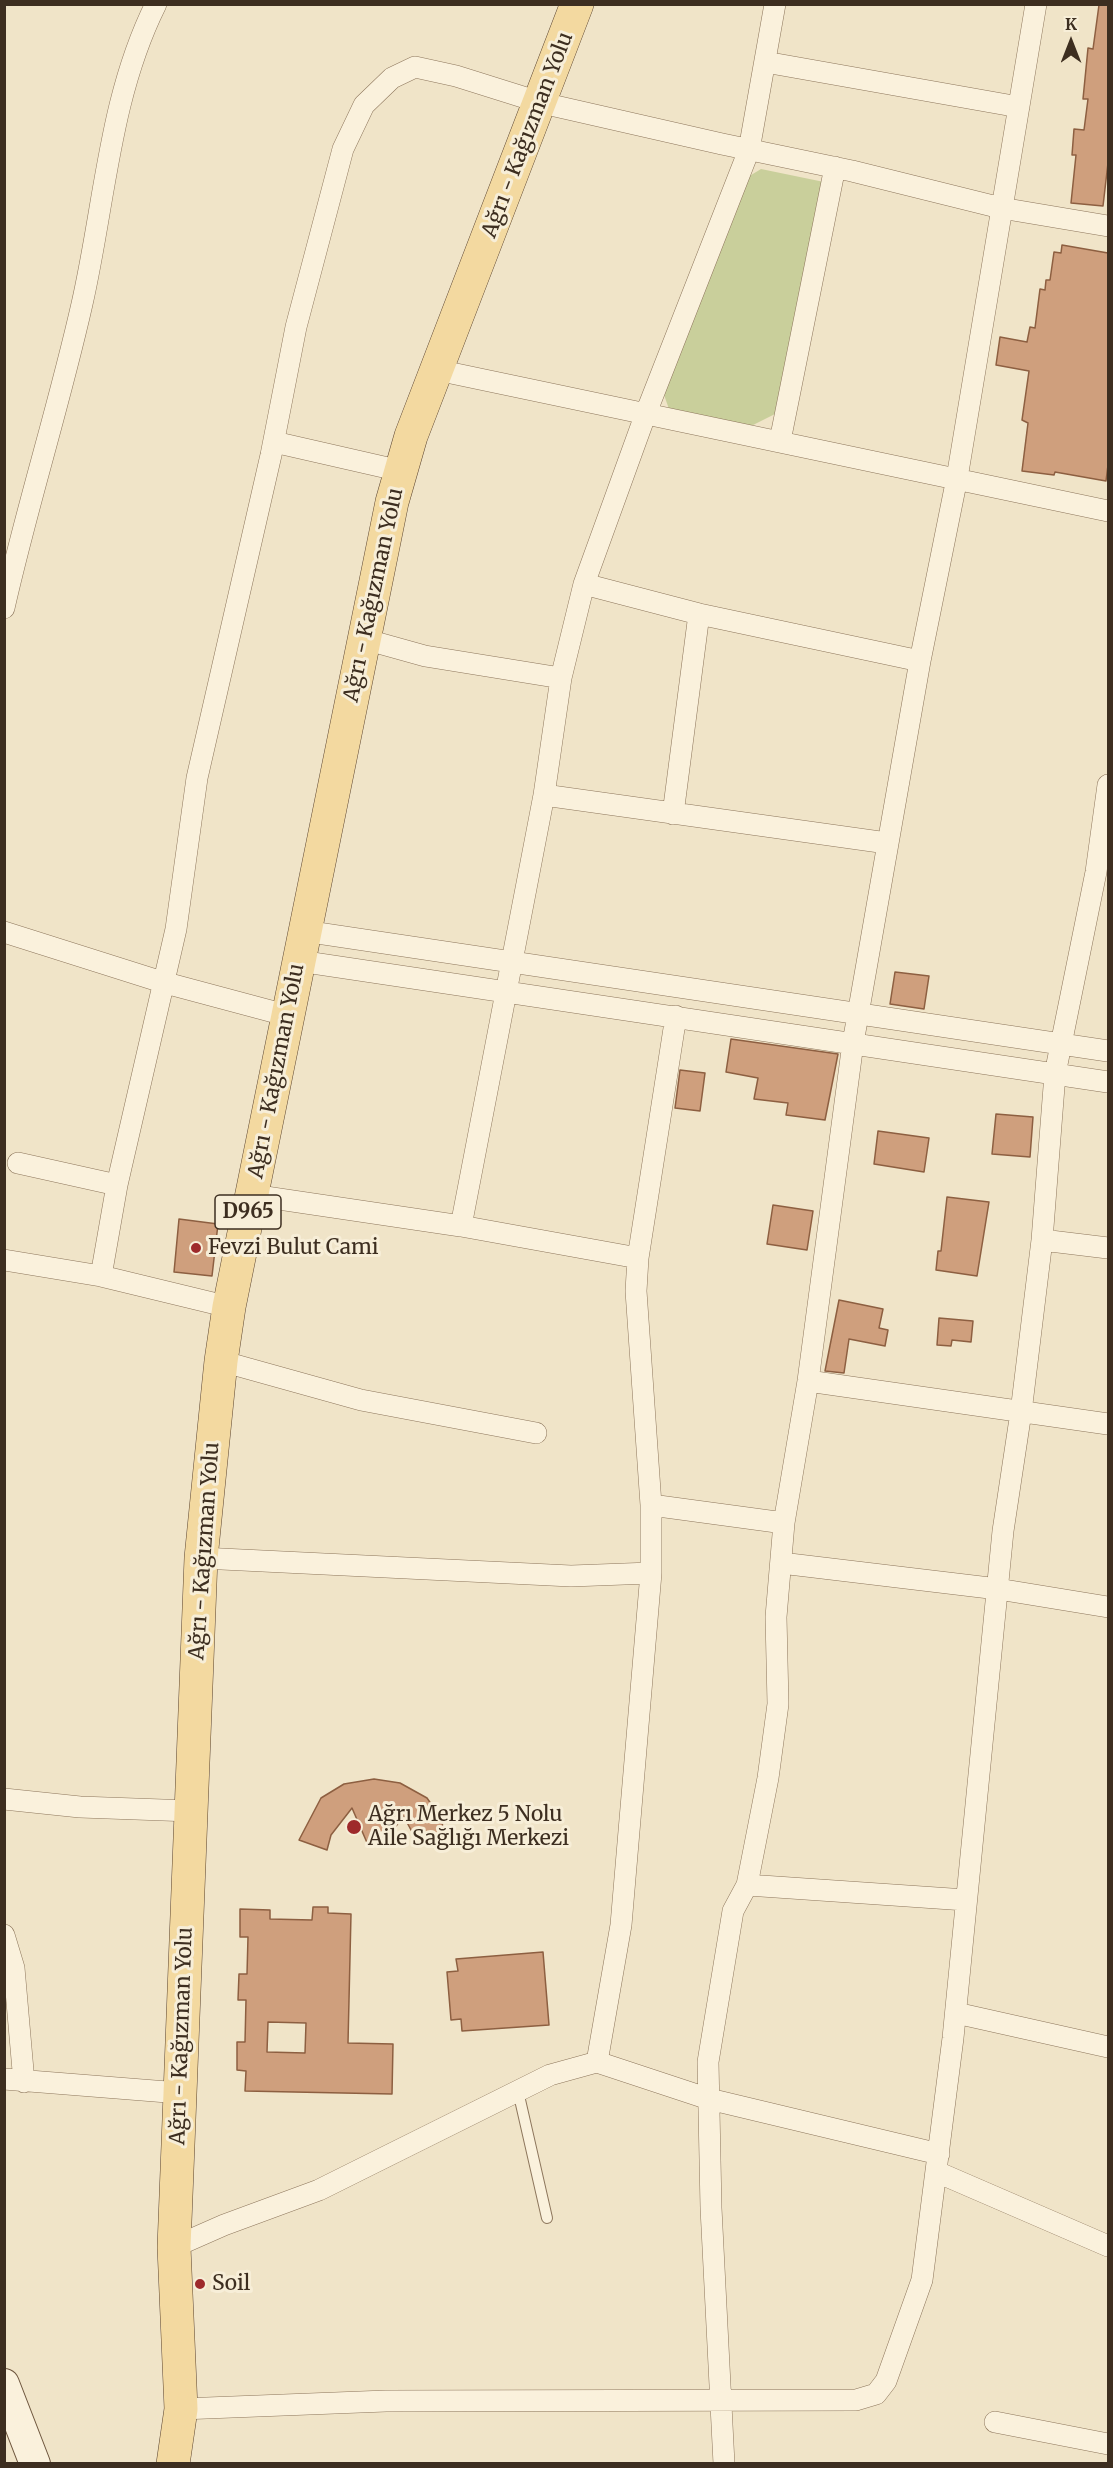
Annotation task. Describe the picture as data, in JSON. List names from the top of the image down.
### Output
{
  "streets": {
    "main road": ["Ağrı - Kağızman Yolu", "D965"]
  },
  "places": ["Fevzi Bulut Cami", "Ağrı Merkez 5 Nolu Aile Sağlığı Merkezi", "Soil"],
  "north": "top"
}
